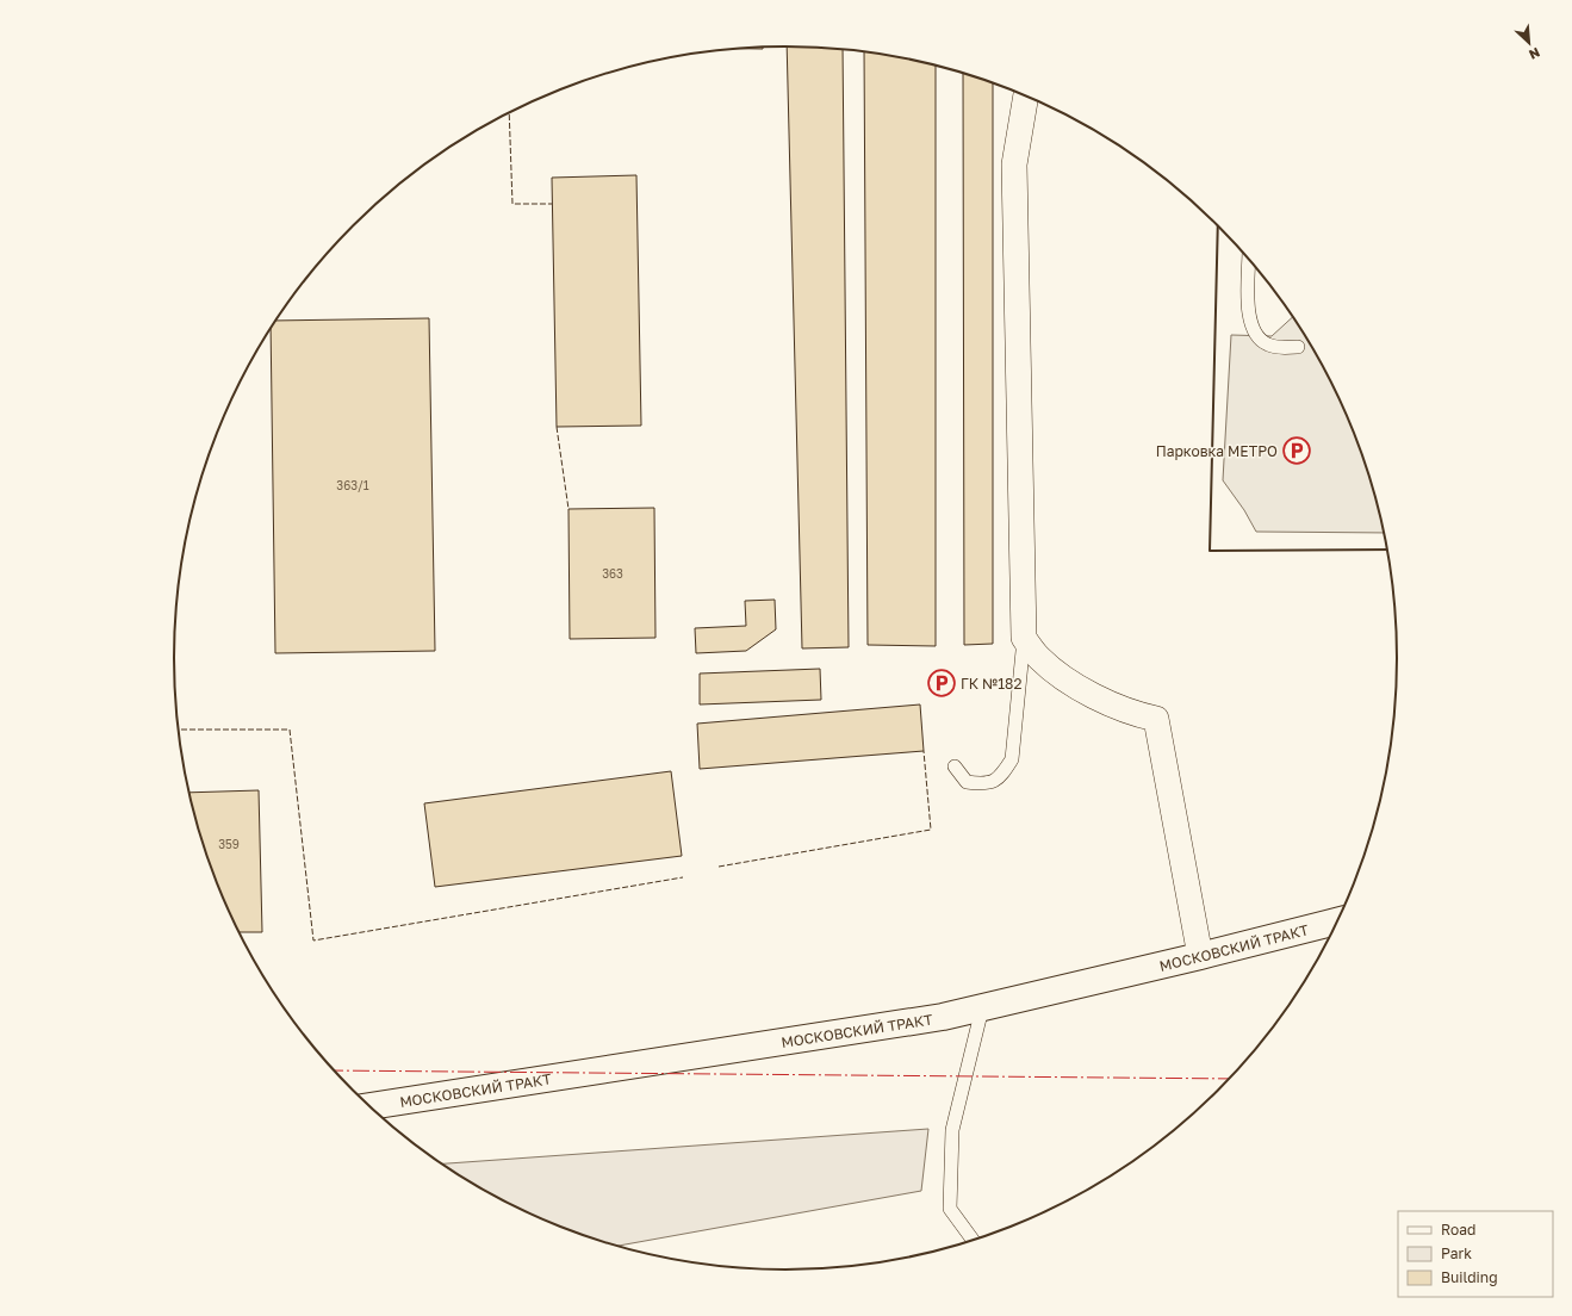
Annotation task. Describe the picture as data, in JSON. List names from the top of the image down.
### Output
{
  "streets": {
    "main road": ["МОСКОВСКИЙ ТРАКТ"]
  },
  "places": {
    "parking": ["Парковка МЕТРО", "ГК №182"]
  },
  "house_numbers": ["363/1", "363", "359"],
  "legend": ["Road", "Park", "Building"],
  "north": "bottom right"
}
